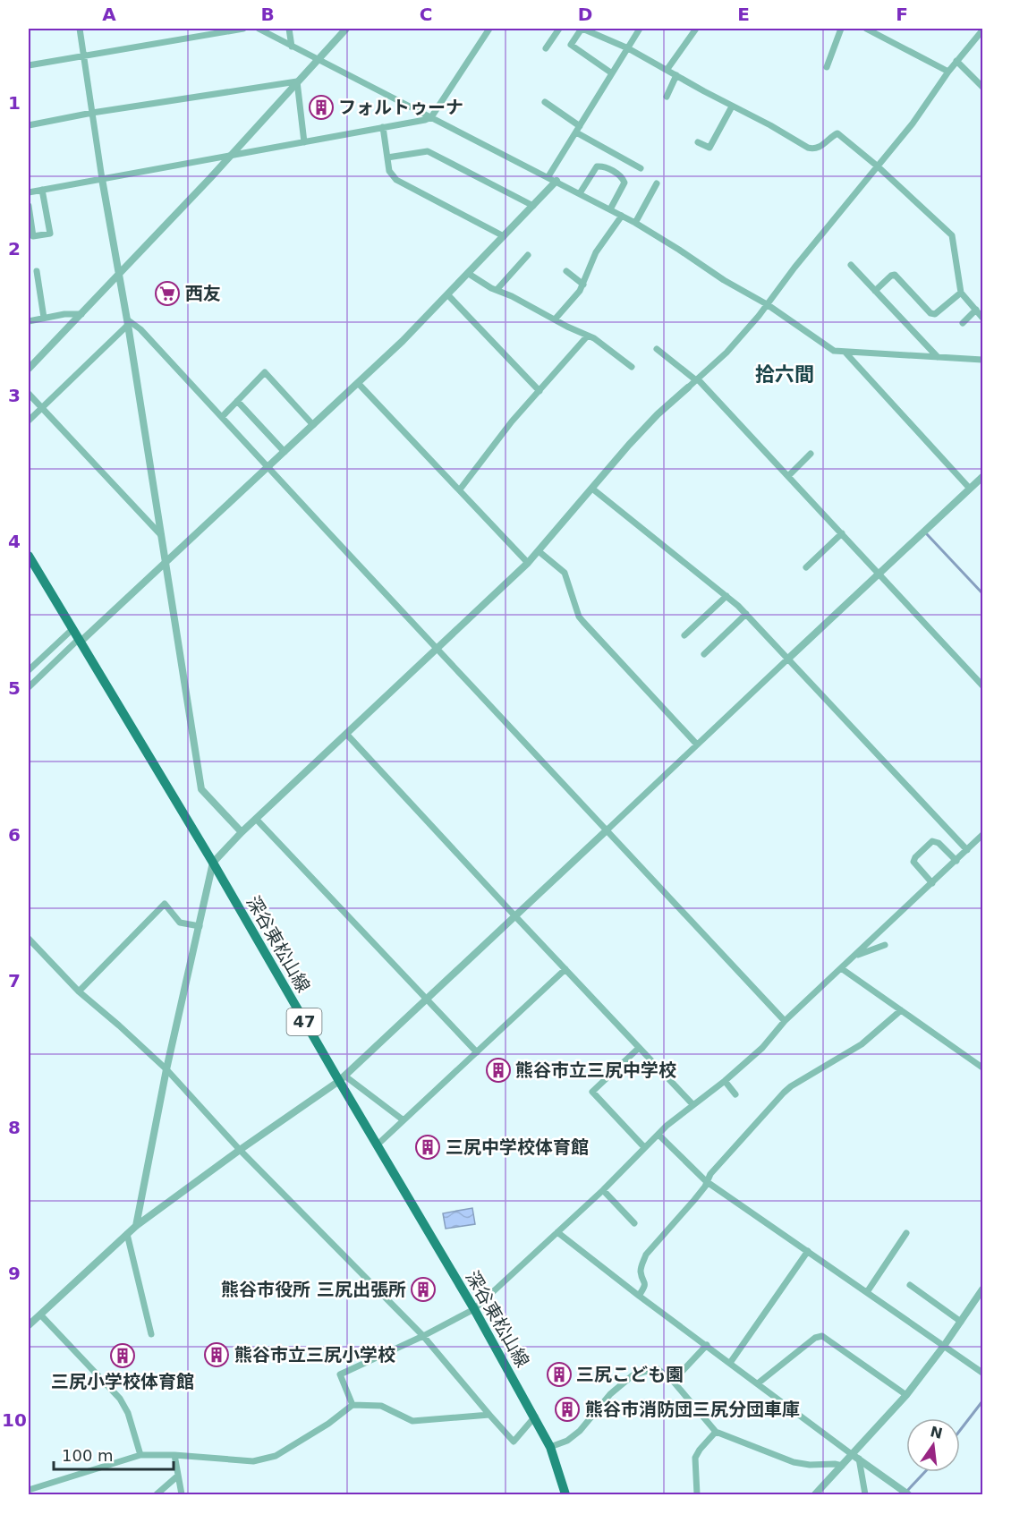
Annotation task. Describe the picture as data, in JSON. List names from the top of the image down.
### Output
{
  "streets": {
    "main road": ["深谷東松山線", "47"]
  },
  "districts": ["拾六間"],
  "places": {
    "building": [
      "フォルトゥーナ",
      "熊谷市立三尻中学校",
      "三尻中学校体育館",
      "熊谷市役所 三尻出張所",
      "熊谷市立三尻小学校",
      "三尻小学校体育館",
      "三尻こども園",
      "熊谷市消防団三尻分団車庫"
    ],
    "supermarket": ["西友"]
  },
  "scale_bar": "100 m",
  "north": "top",
  "grid": {
    "columns": [
      "A",
      "B",
      "C",
      "D",
      "E",
      "F"
    ],
    "rows": [
      "1",
      "2",
      "3",
      "4",
      "5",
      "6",
      "7",
      "8",
      "9",
      "10"
    ]
  }
}
